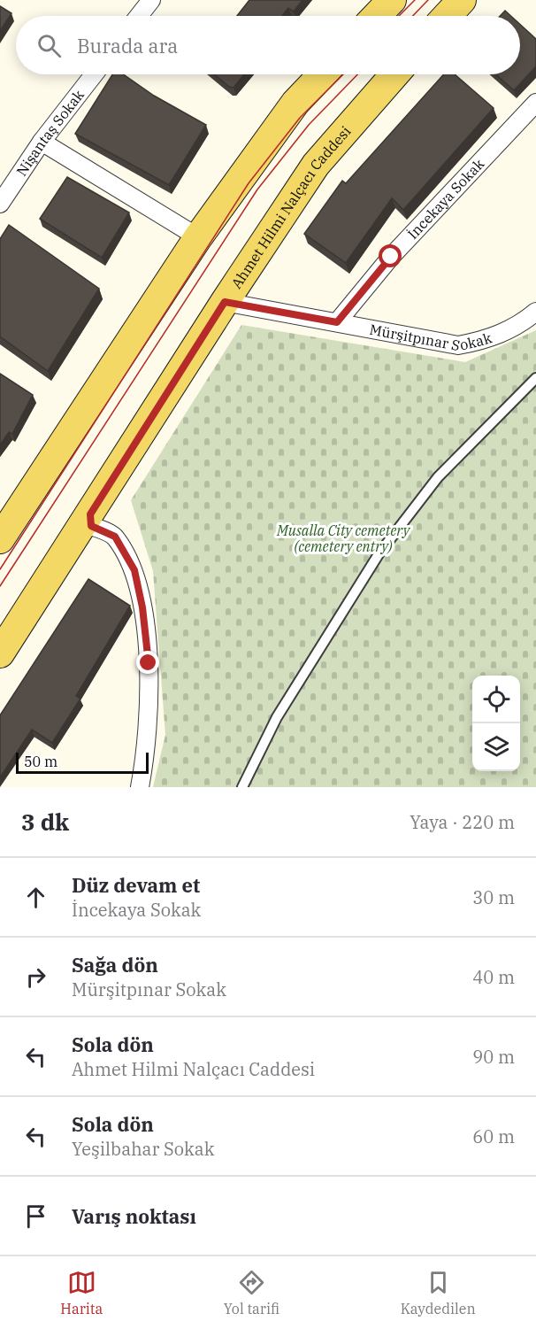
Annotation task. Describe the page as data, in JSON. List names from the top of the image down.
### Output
{
  "streets": {
    "main road": ["Ahmet Hilmi Nalçacı Caddesi"],
    "street": ["Nişantaş Sokak", "İncekaya Sokak", "Mürşitpınar Sokak"]
  },
  "crossings": [
    ["İncekaya Sokak", "Mürşitpınar Sokak"],
    ["Ahmet Hilmi Nalçacı Caddesi", "Mürşitpınar Sokak"]
  ],
  "parks": ["Musalla City cemetery (cemetery entry)"],
  "scale_bar": "50 m",
  "page": {
    "search": "Burada ara",
    "scale": "50 m",
    "heading": ["3 dk", "Yaya · 220 m"],
    "list": [
      ["Düz devam et", "İncekaya Sokak", "30 m"],
      ["Sağa dön", "Mürşitpınar Sokak", "40 m"],
      ["Sola dön", "Ahmet Hilmi Nalçacı Caddesi", "90 m"],
      ["Sola dön", "Yeşilbahar Sokak", "60 m"],
      "Varış noktası"
    ],
    "nav": ["Harita", "Yol tarifi", "Kaydedilen"]
  }
}
